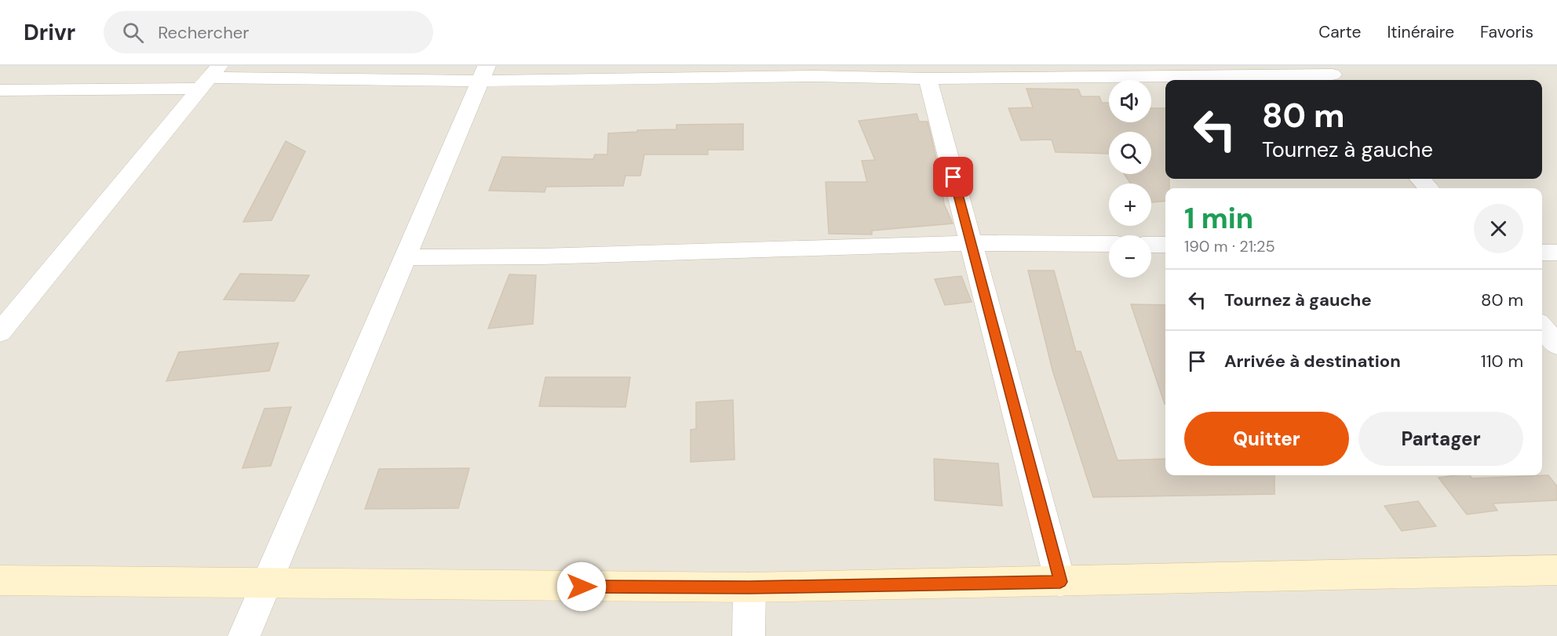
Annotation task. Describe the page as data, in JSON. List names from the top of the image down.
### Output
{
  "page": {
    "header": "Drivr",
    "search": "Rechercher",
    "nav": ["Carte", "Itinéraire", "Favoris"],
    "map_buttons": ["+", "−"],
    "turn": ["80 m", "Tournez à gauche"],
    "heading": ["1 min", "190 m · 21:25"],
    "list": [
      {
        "name": "Tournez à gauche",
        "value": "80 m"
      },
      {
        "name": "Arrivée à destination",
        "value": "110 m"
      }
    ],
    "buttons": ["Quitter", "Partager"]
  }
}
